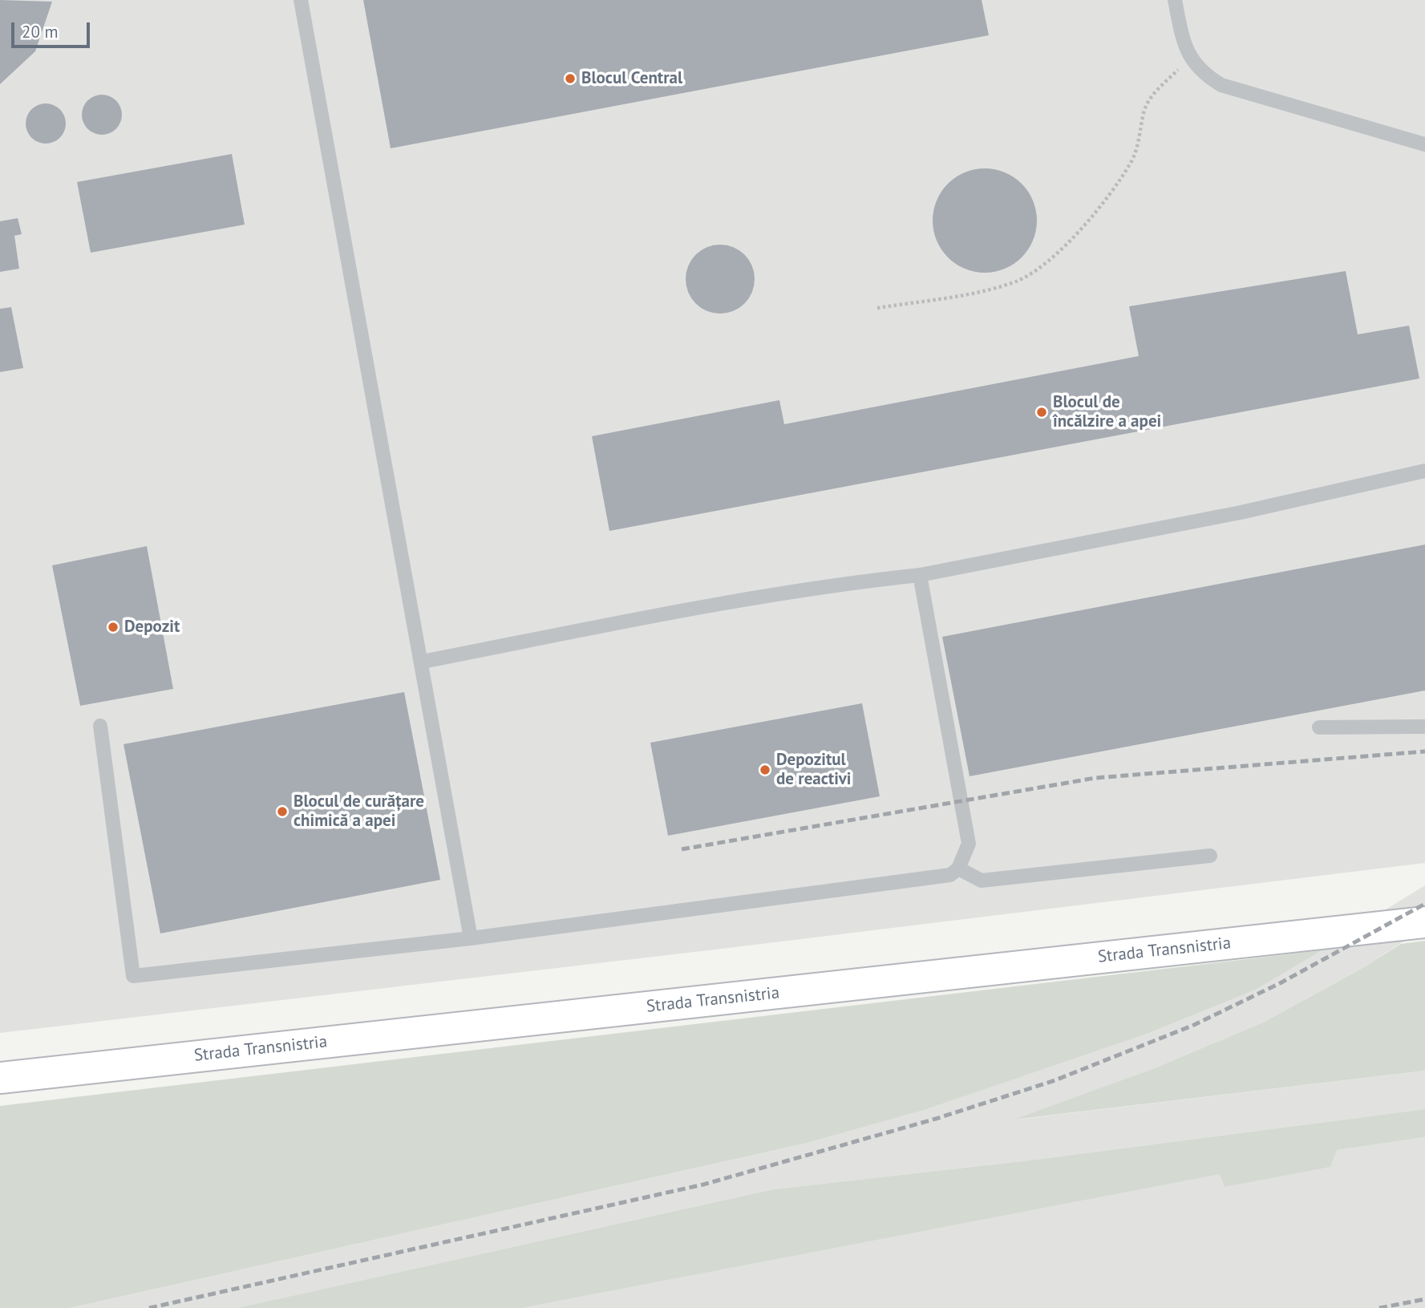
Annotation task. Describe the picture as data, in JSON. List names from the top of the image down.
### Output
{
  "streets": {
    "street": ["Strada Transnistria"]
  },
  "places": [
    "Blocul Central",
    "Blocul de încălzire a apei",
    "Depozit",
    "Depozitul de reaсtivi",
    "Blocul de curățare chimică a apei"
  ],
  "scale_bar": "20 m"
}
